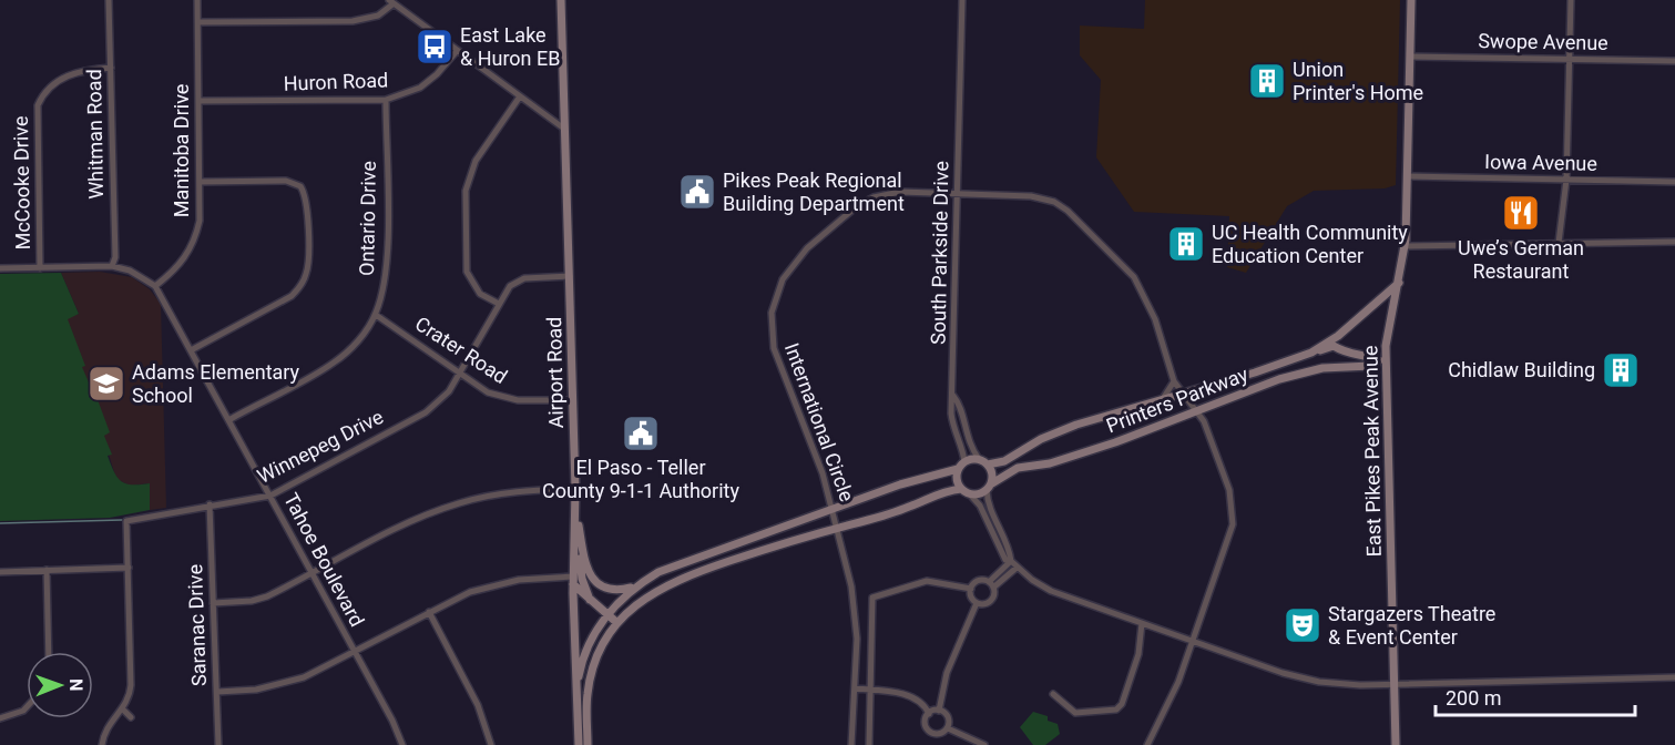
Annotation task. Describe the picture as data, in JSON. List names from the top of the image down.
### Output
{
  "streets": {
    "main road": [
      "South Parkside Drive",
      "Airport Road",
      "Printers Parkway",
      "East Pikes Peak Avenue"
    ],
    "street": [
      "Swope Avenue",
      "Huron Road",
      "Whitman Road",
      "Manitoba Drive",
      "Iowa Avenue",
      "McCooke Drive",
      "Ontario Drive",
      "Crater Road",
      "International Circle",
      "Winnepeg Drive",
      "Tahoe Boulevard",
      "Saranac Drive"
    ]
  },
  "crossings": [
    ["Swope Avenue", "East Pikes Peak Avenue"],
    ["Huron Road", "Manitoba Drive"],
    ["Huron Road", "Ontario Drive"],
    ["Whitman Road", "McCooke Drive"],
    ["Manitoba Drive", "Tahoe Boulevard"],
    ["Iowa Avenue", "East Pikes Peak Avenue"],
    ["Ontario Drive", "Crater Road"],
    ["Ontario Drive", "Tahoe Boulevard"],
    ["South Parkside Drive", "Printers Parkway"],
    ["South Parkside Drive", "International Circle"],
    ["Crater Road", "Airport Road"],
    ["Crater Road", "Winnepeg Drive"],
    ["Airport Road", "Winnepeg Drive"],
    ["Printers Parkway", "International Circle"],
    ["Printers Parkway", "East Pikes Peak Avenue"],
    ["Winnepeg Drive", "Tahoe Boulevard"],
    ["Winnepeg Drive", "Saranac Drive"]
  ],
  "places": {
    "bus stop": ["East Lake & Huron EB"],
    "building": ["Union Printer's Home", "UC Health Community Education Center", "Chidlaw Building"],
    "public building": ["Pikes Peak Regional Building Department", "El Paso - Teller County 9-1-1 Authority"],
    "restaurant": ["Uwe’s German Restaurant"],
    "school or university": ["Adams Elementary School"],
    "theatre": ["Stargazers Theatre & Event Center"]
  },
  "scale_bar": "200 m",
  "north": "right"
}
